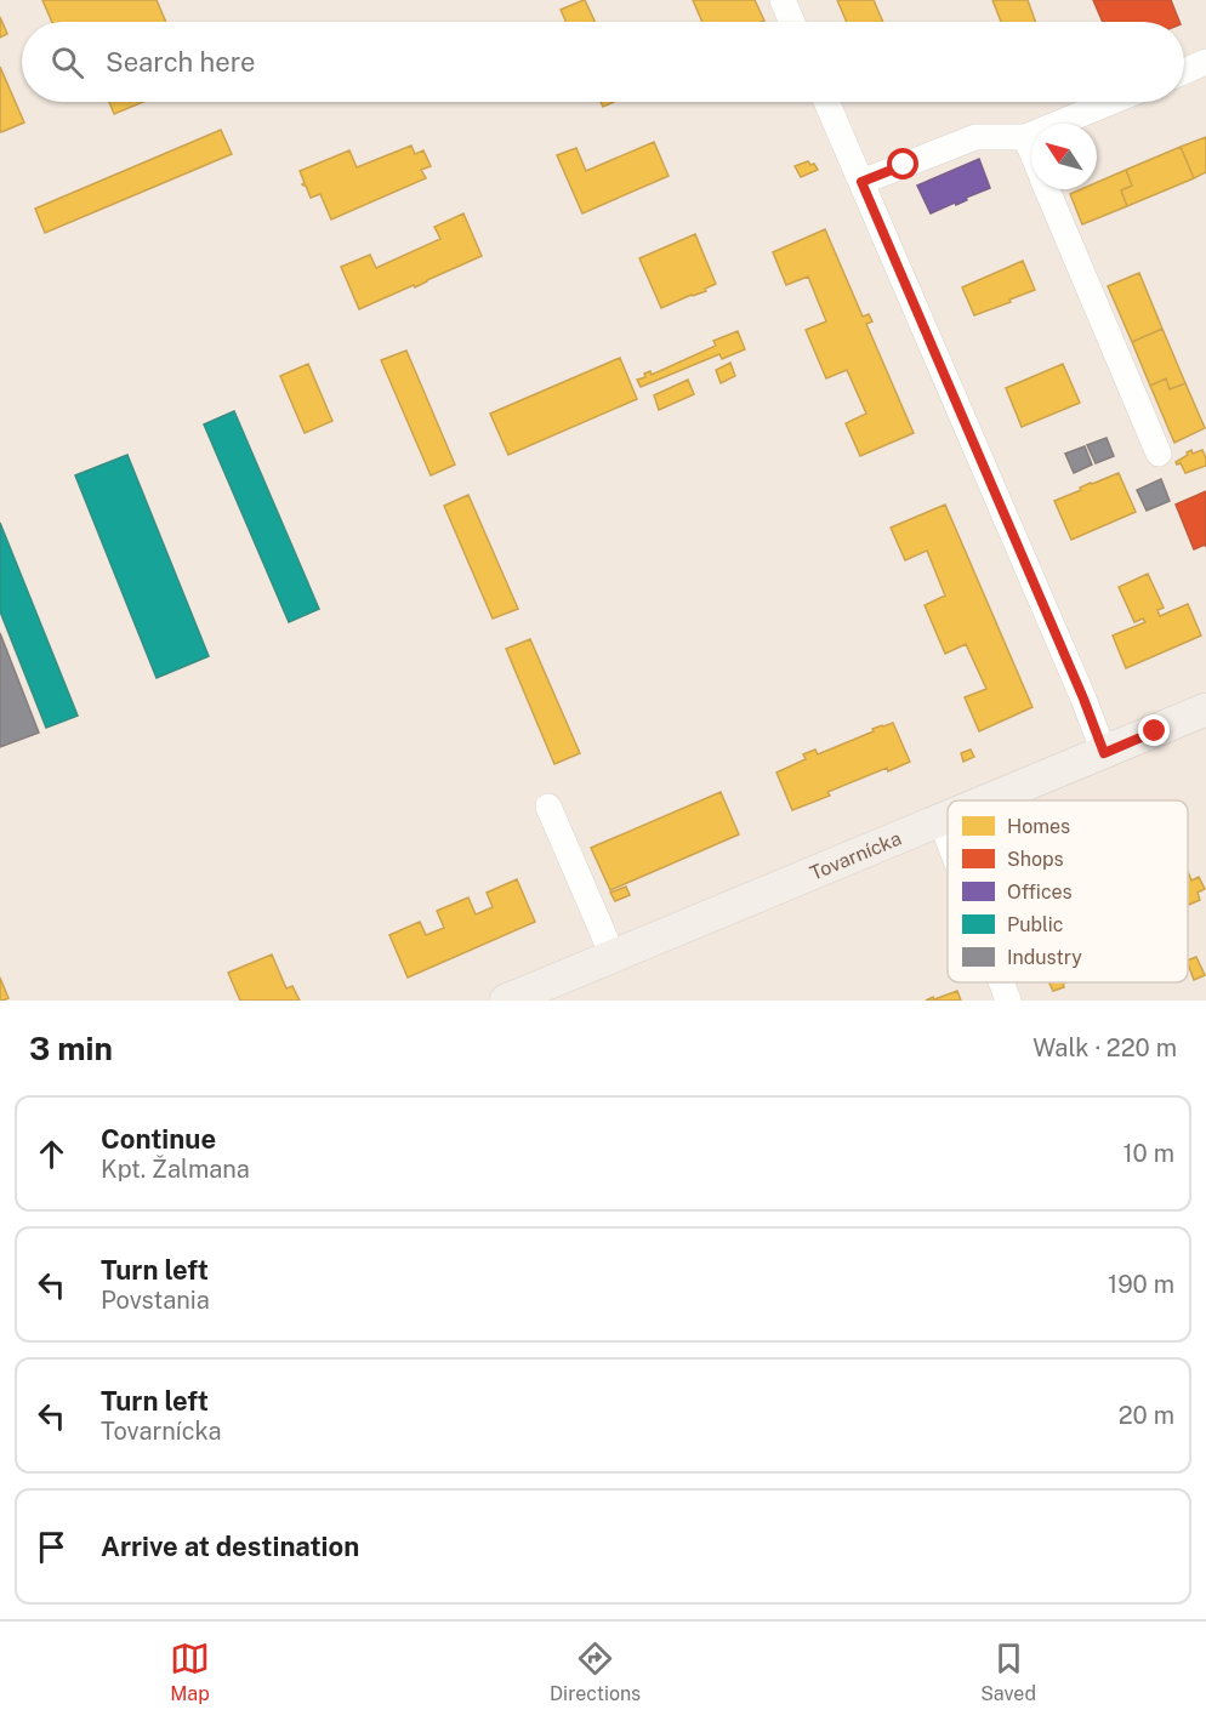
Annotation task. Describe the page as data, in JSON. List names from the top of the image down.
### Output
{
  "streets": {
    "main road": ["Tovarnícka"]
  },
  "legend": [
    "Homes",
    "Shops",
    "Offices",
    "Public",
    "Industry"
  ],
  "north": "top left",
  "page": {
    "search": "Search here",
    "heading": ["3 min", "Walk · 220 m"],
    "list": [
      ["Continue", "Kpt. Žalmana", "10 m"],
      ["Turn left", "Povstania", "190 m"],
      ["Turn left", "Tovarnícka", "20 m"],
      "Arrive at destination"
    ],
    "nav": ["Map", "Directions", "Saved"]
  }
}
